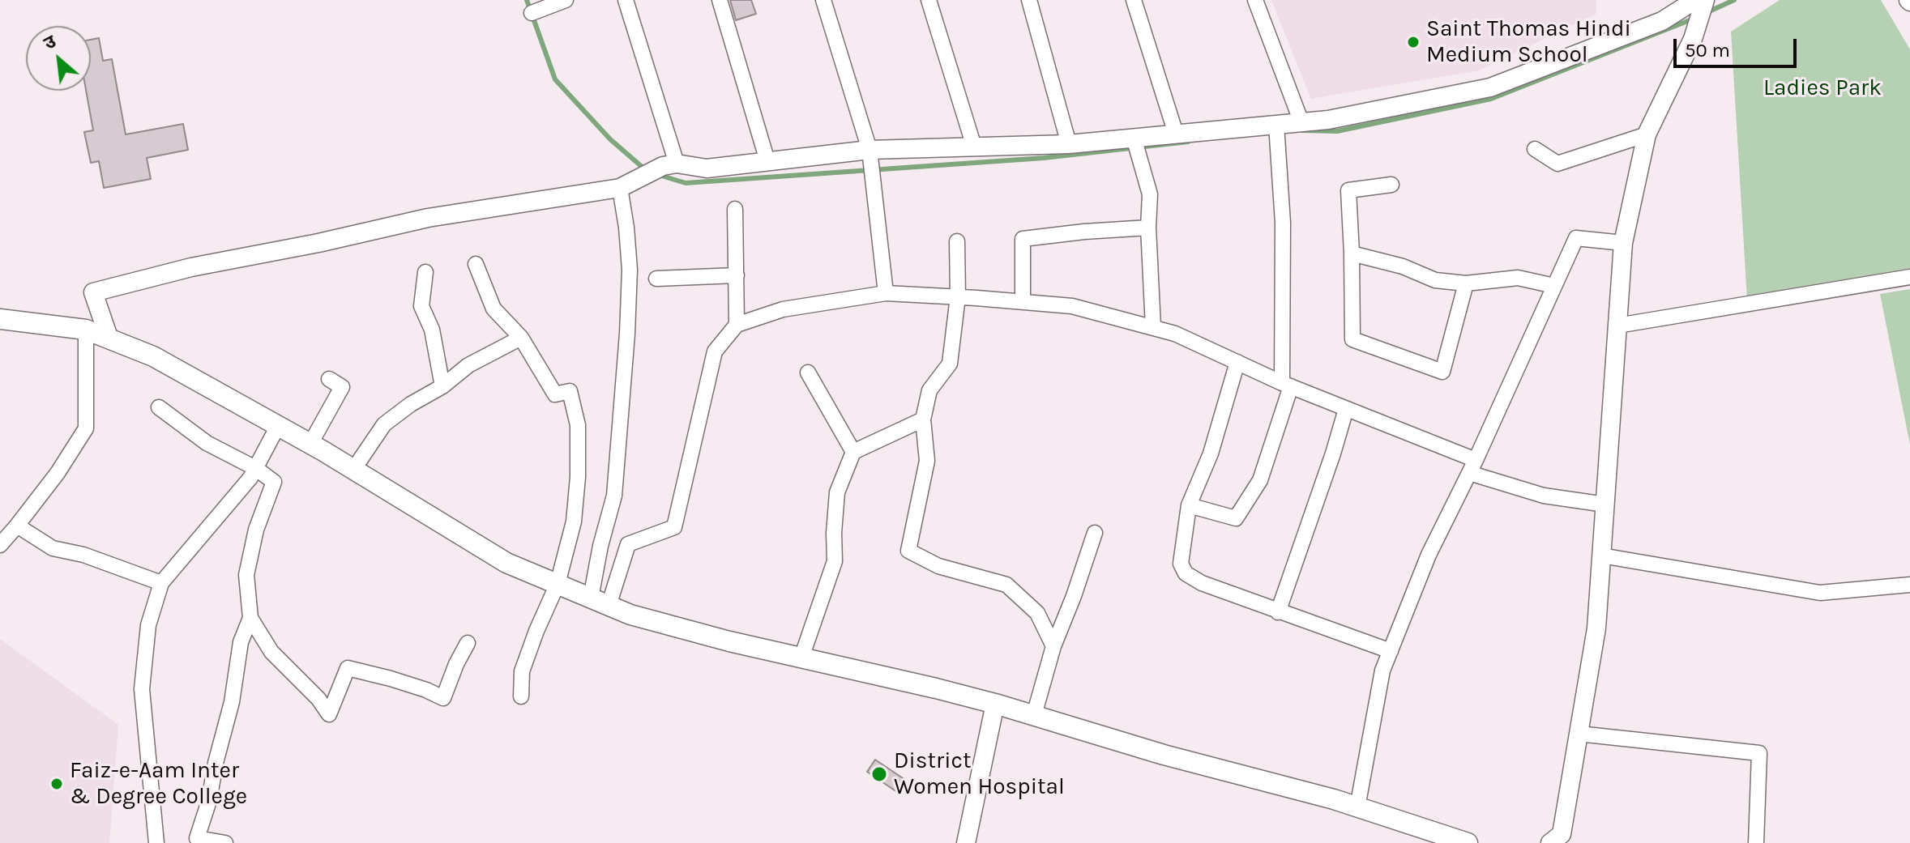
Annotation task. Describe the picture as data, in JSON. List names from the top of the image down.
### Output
{
  "parks": ["Ladies Park"],
  "places": ["Saint Thomas Hindi Medium School", "District Women Hospital", "Faiz-e-Aam Inter & Degree College"],
  "scale_bar": "50 m",
  "north": "top left"
}
